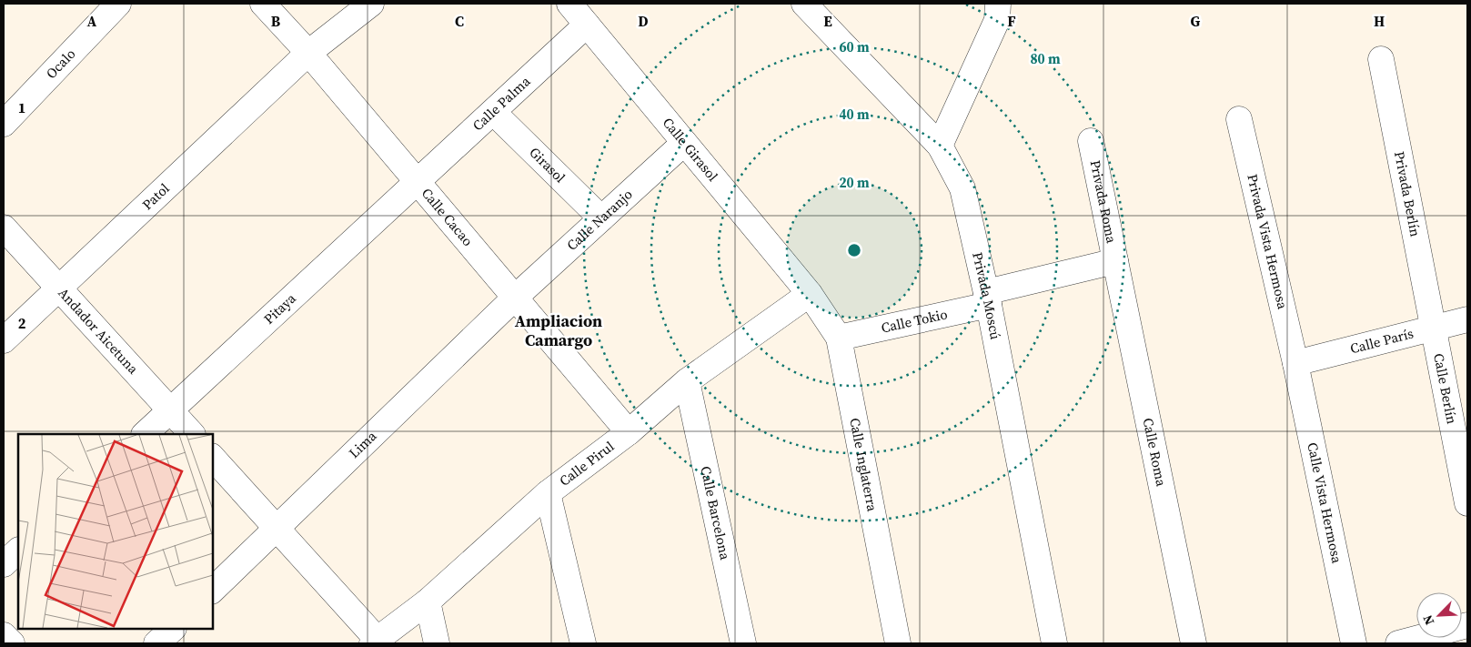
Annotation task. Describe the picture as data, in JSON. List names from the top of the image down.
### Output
{
  "streets": {
    "street": [
      "Ocalo",
      "Calle Palma",
      "Calle Girasol",
      "Girasol",
      "Privada Berlín",
      "Patol",
      "Privada Roma",
      "Calle Cacao",
      "Calle Naranjo",
      "Privada Vista Hermosa",
      "Privada Moscú",
      "Pitaya",
      "Calle Tokio",
      "Andador Aicetuna",
      "Calle París",
      "Calle Berlín",
      "Lima",
      "Calle Roma",
      "Calle Pirul",
      "Calle Inglaterra",
      "Calle Vista Hermosa",
      "Calle Barcelona"
    ]
  },
  "crossings": [
    ["Calle Palma", "Calle Girasol"],
    ["Calle Palma", "Girasol"],
    ["Calle Palma", "Calle Cacao"],
    ["Calle Palma", "Pitaya"],
    ["Calle Girasol", "Calle Naranjo"],
    ["Calle Girasol", "Calle Pirul"],
    ["Calle Girasol", "Calle Inglaterra"],
    ["Girasol", "Calle Naranjo"],
    ["Privada Berlín", "Calle París"],
    ["Privada Berlín", "Calle Berlín"],
    ["Patol", "Calle Cacao"],
    ["Patol", "Andador Aicetuna"],
    ["Privada Roma", "Calle Tokio"],
    ["Privada Roma", "Calle Roma"],
    ["Calle Cacao", "Calle Naranjo"],
    ["Calle Cacao", "Pitaya"],
    ["Calle Cacao", "Lima"],
    ["Calle Cacao", "Calle Pirul"],
    ["Calle Naranjo", "Lima"],
    ["Privada Vista Hermosa", "Calle París"],
    ["Privada Vista Hermosa", "Calle Vista Hermosa"],
    ["Privada Moscú", "Calle Tokio"],
    ["Pitaya", "Andador Aicetuna"],
    ["Calle Tokio", "Calle Roma"],
    ["Calle Tokio", "Calle Inglaterra"],
    ["Calle París", "Calle Berlín"],
    ["Calle París", "Calle Vista Hermosa"],
    ["Calle Pirul", "Calle Inglaterra"],
    ["Calle Pirul", "Calle Barcelona"]
  ],
  "districts": ["Ampliacion Camargo"],
  "north": "bottom left",
  "grid": {
    "columns": [
      "A",
      "B",
      "C",
      "D",
      "E",
      "F",
      "G",
      "H"
    ],
    "rows": ["1", "2"]
  },
  "rings": [
    "60 m",
    "80 m",
    "40 m",
    "20 m"
  ]
}
